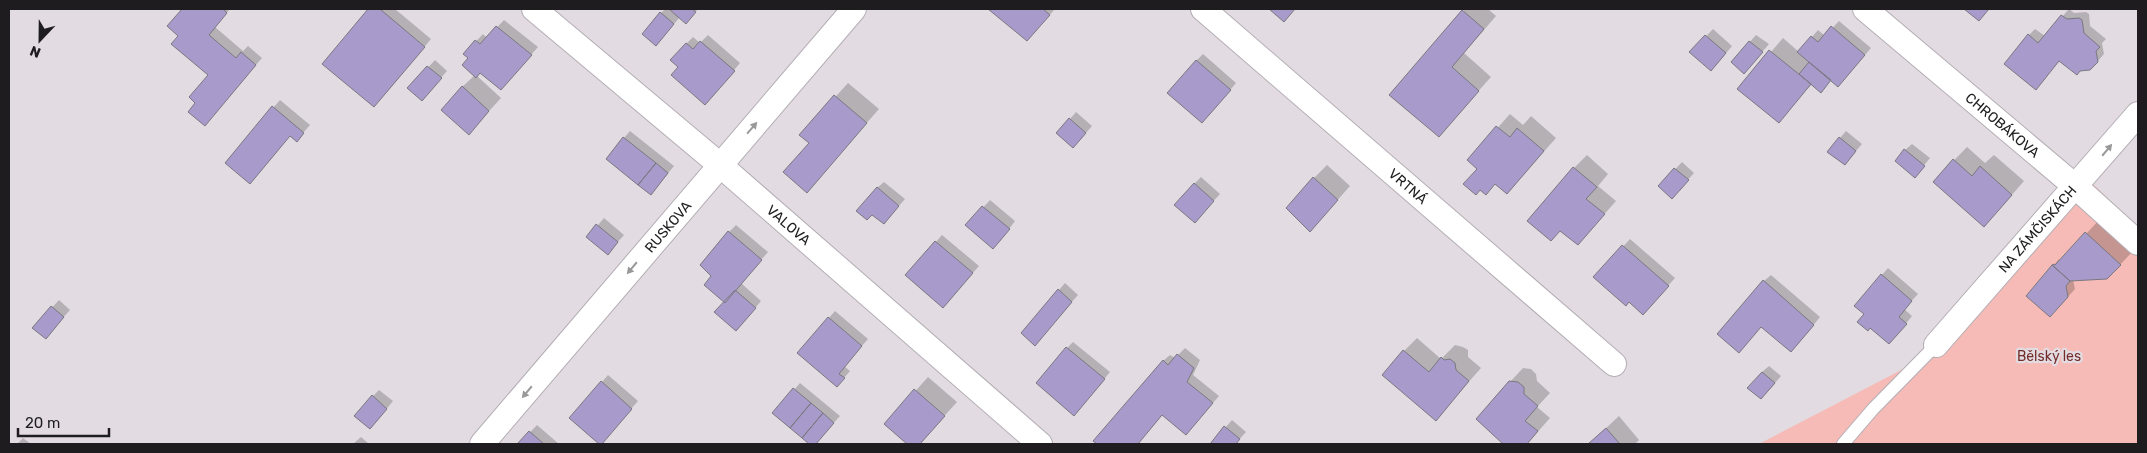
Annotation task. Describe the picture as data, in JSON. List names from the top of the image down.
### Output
{
  "streets": {
    "street": [
      "CHROBÁKOVA",
      "VRTNÁ",
      "VALOVA",
      "RUSKOVA",
      "NA ZÁMČISKÁCH"
    ]
  },
  "crossings": [
    ["CHROBÁKOVA", "NA ZÁMČISKÁCH"],
    ["VALOVA", "RUSKOVA"]
  ],
  "parks": ["Bělský les"],
  "scale_bar": "20 m",
  "north": "bottom"
}
